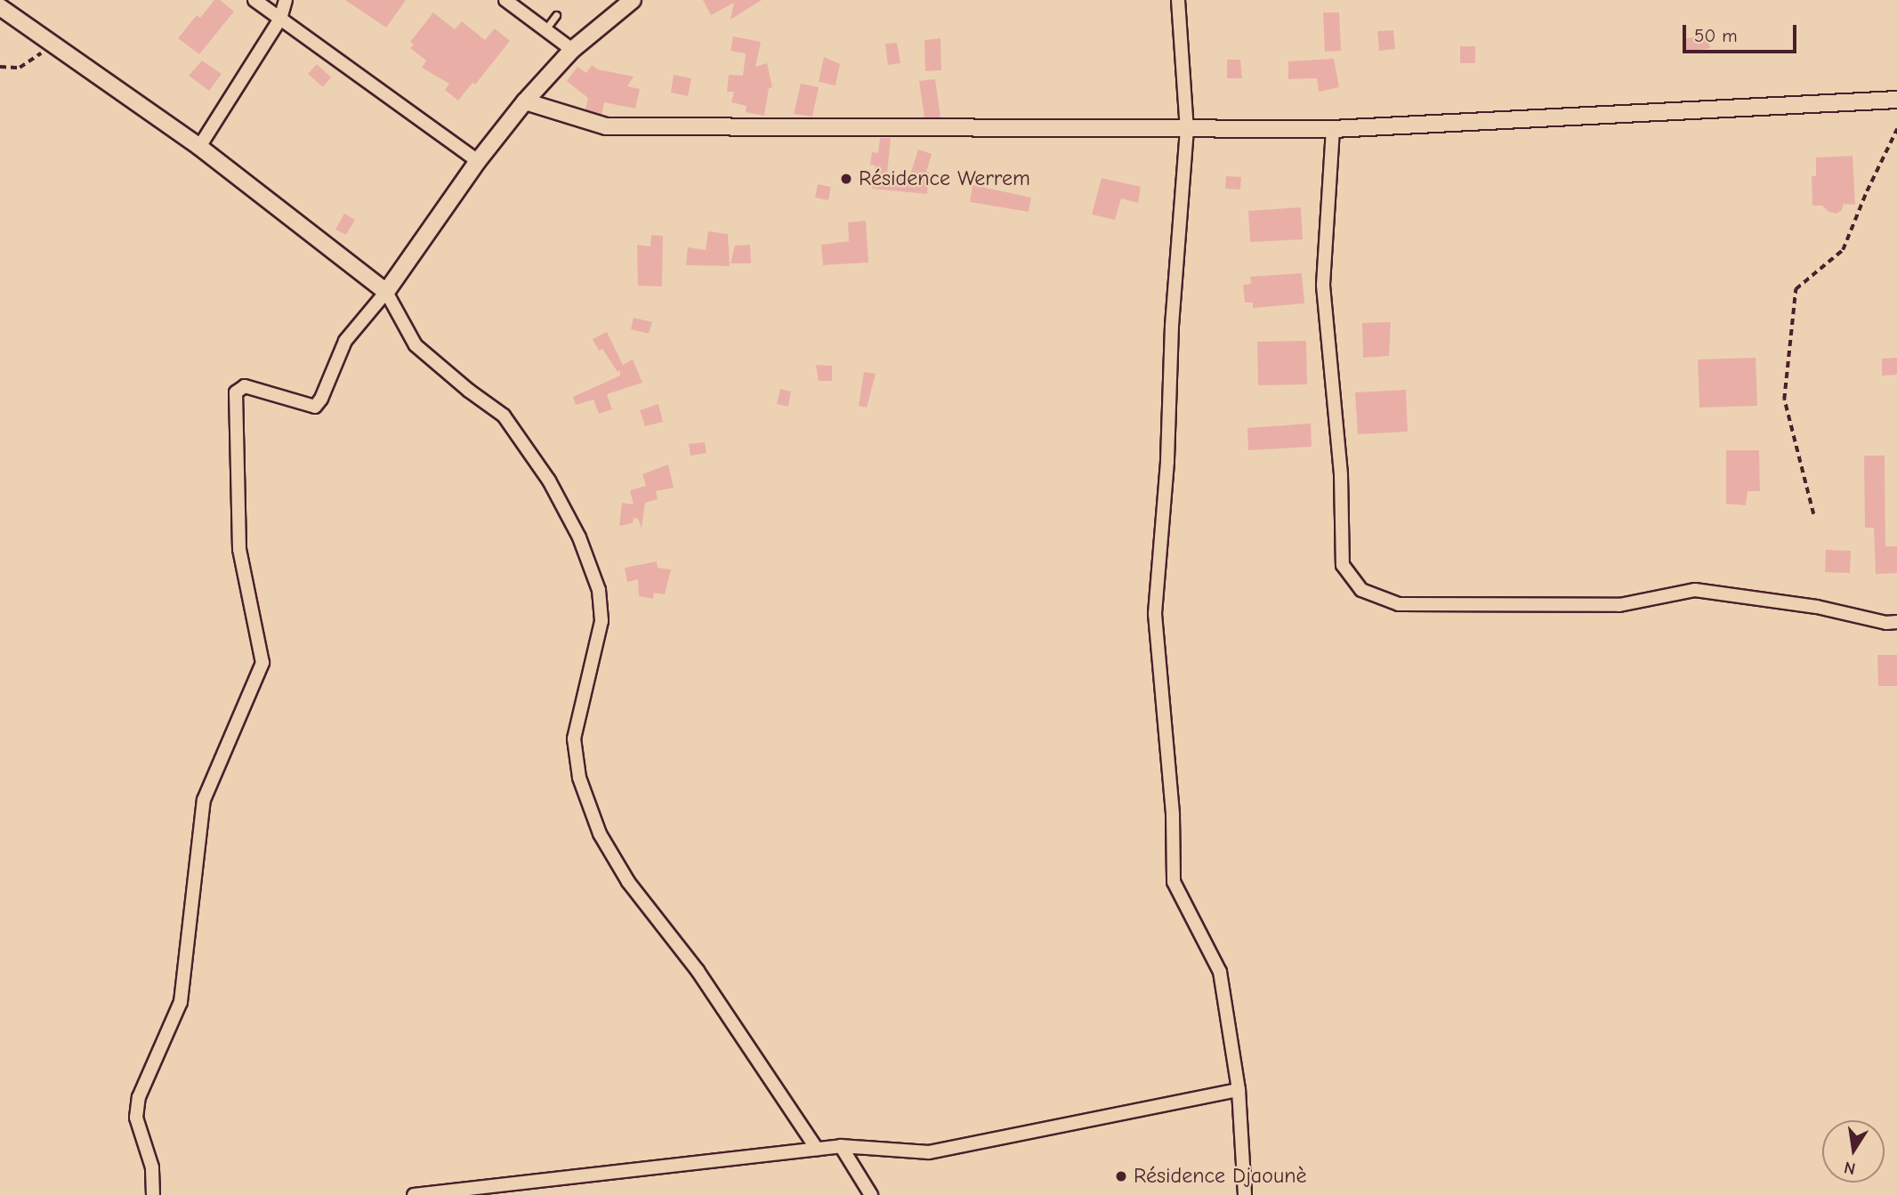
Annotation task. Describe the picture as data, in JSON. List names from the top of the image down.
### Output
{
  "places": ["Résidence Werrem", "Résidence Djaounè"],
  "scale_bar": "50 m",
  "north": "bottom"
}
